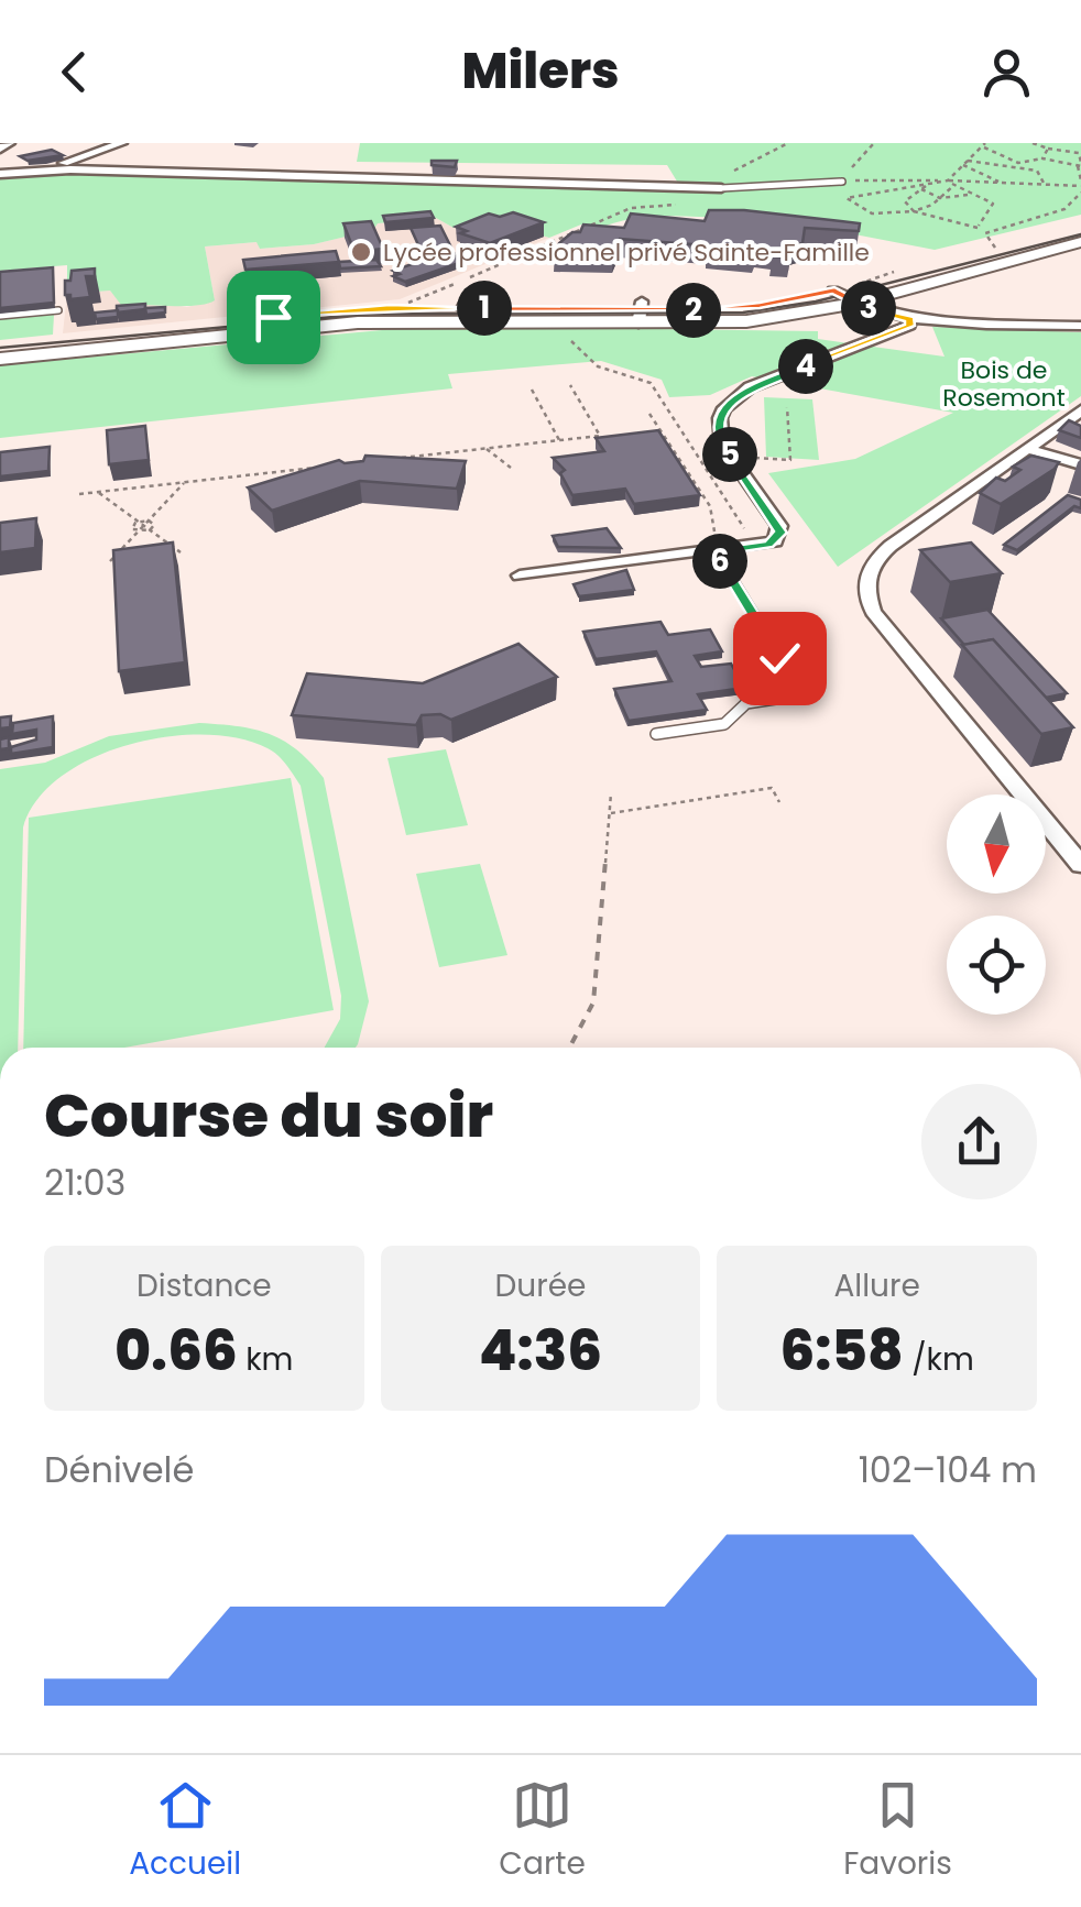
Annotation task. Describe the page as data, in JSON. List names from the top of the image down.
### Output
{
  "parks": ["Bois de Rosemont"],
  "places": ["Lycée professionnel privé Sainte-Famille"],
  "north": "bottom",
  "page": {
    "header": "Milers",
    "pins": [
      "1",
      "3",
      "2",
      "4",
      "5",
      "6"
    ],
    "heading": ["Course du soir", "21:03"],
    "stats": [
      ["Distance", "0.66 km"],
      ["Durée", "4:36"],
      ["Allure", "6:58 /km"]
    ],
    "chart": ["Dénivelé", "102–104 m"],
    "tabs": ["Accueil", "Carte", "Favoris"]
  }
}
